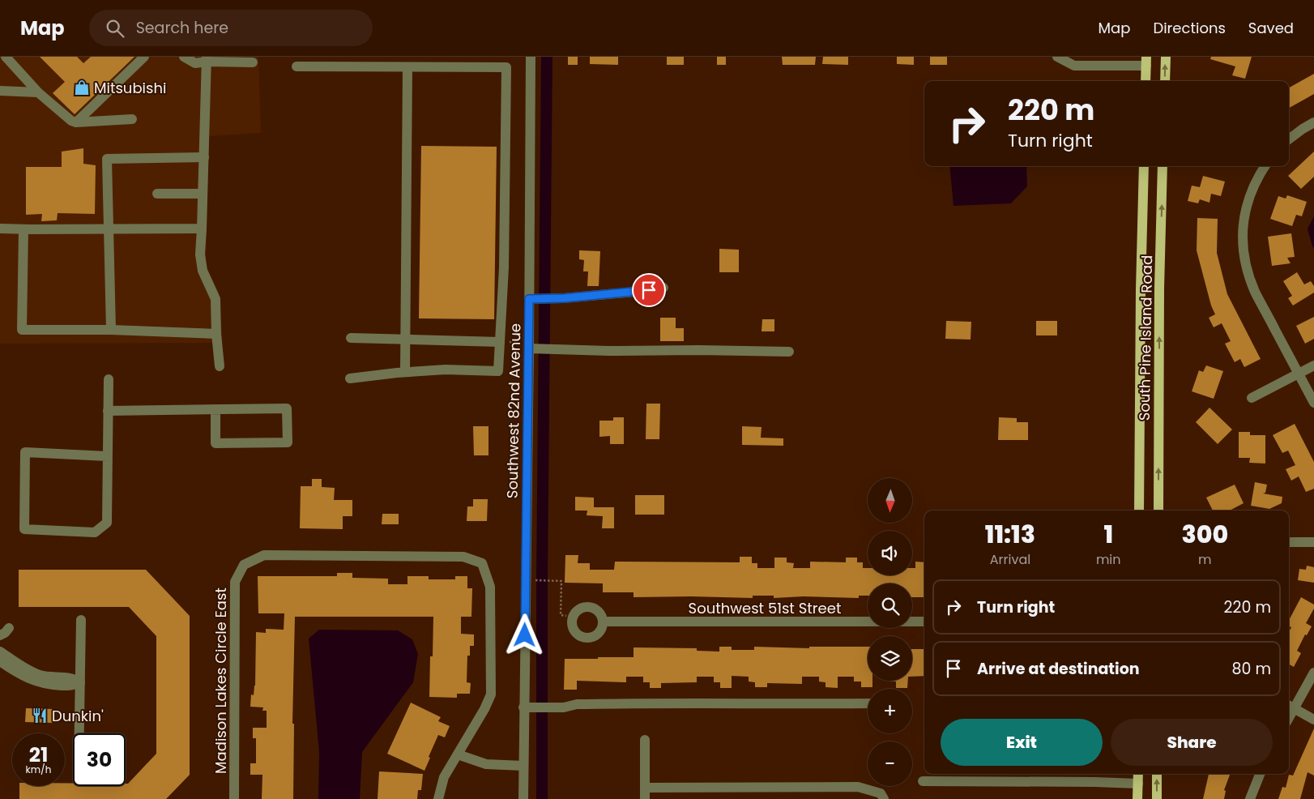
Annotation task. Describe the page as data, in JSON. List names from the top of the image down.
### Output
{
  "streets": {
    "main road": ["South Pine Island Road"],
    "street": ["Southwest 82nd Avenue", "Southwest 51st Street", "Madison Lakes Circle East"]
  },
  "places": {
    "shop": ["Mitsubishi"],
    "restaurant": ["Dunkin'"]
  },
  "north": "bottom",
  "page": {
    "header": "Map",
    "search": "Search here",
    "nav": ["Map", "Directions", "Saved"],
    "turn": ["220 m", "Turn right"],
    "map_buttons": ["+", "−"],
    "eta": [
      "11:13",
      "Arrival",
      "1",
      "min",
      "300",
      "m"
    ],
    "list": [
      {
        "name": "Turn right",
        "value": "220 m"
      },
      {
        "name": "Arrive at destination",
        "value": "80 m"
      }
    ],
    "buttons": ["Exit", "Share"],
    "speed": "21 km/h",
    "limit": "30"
  }
}
